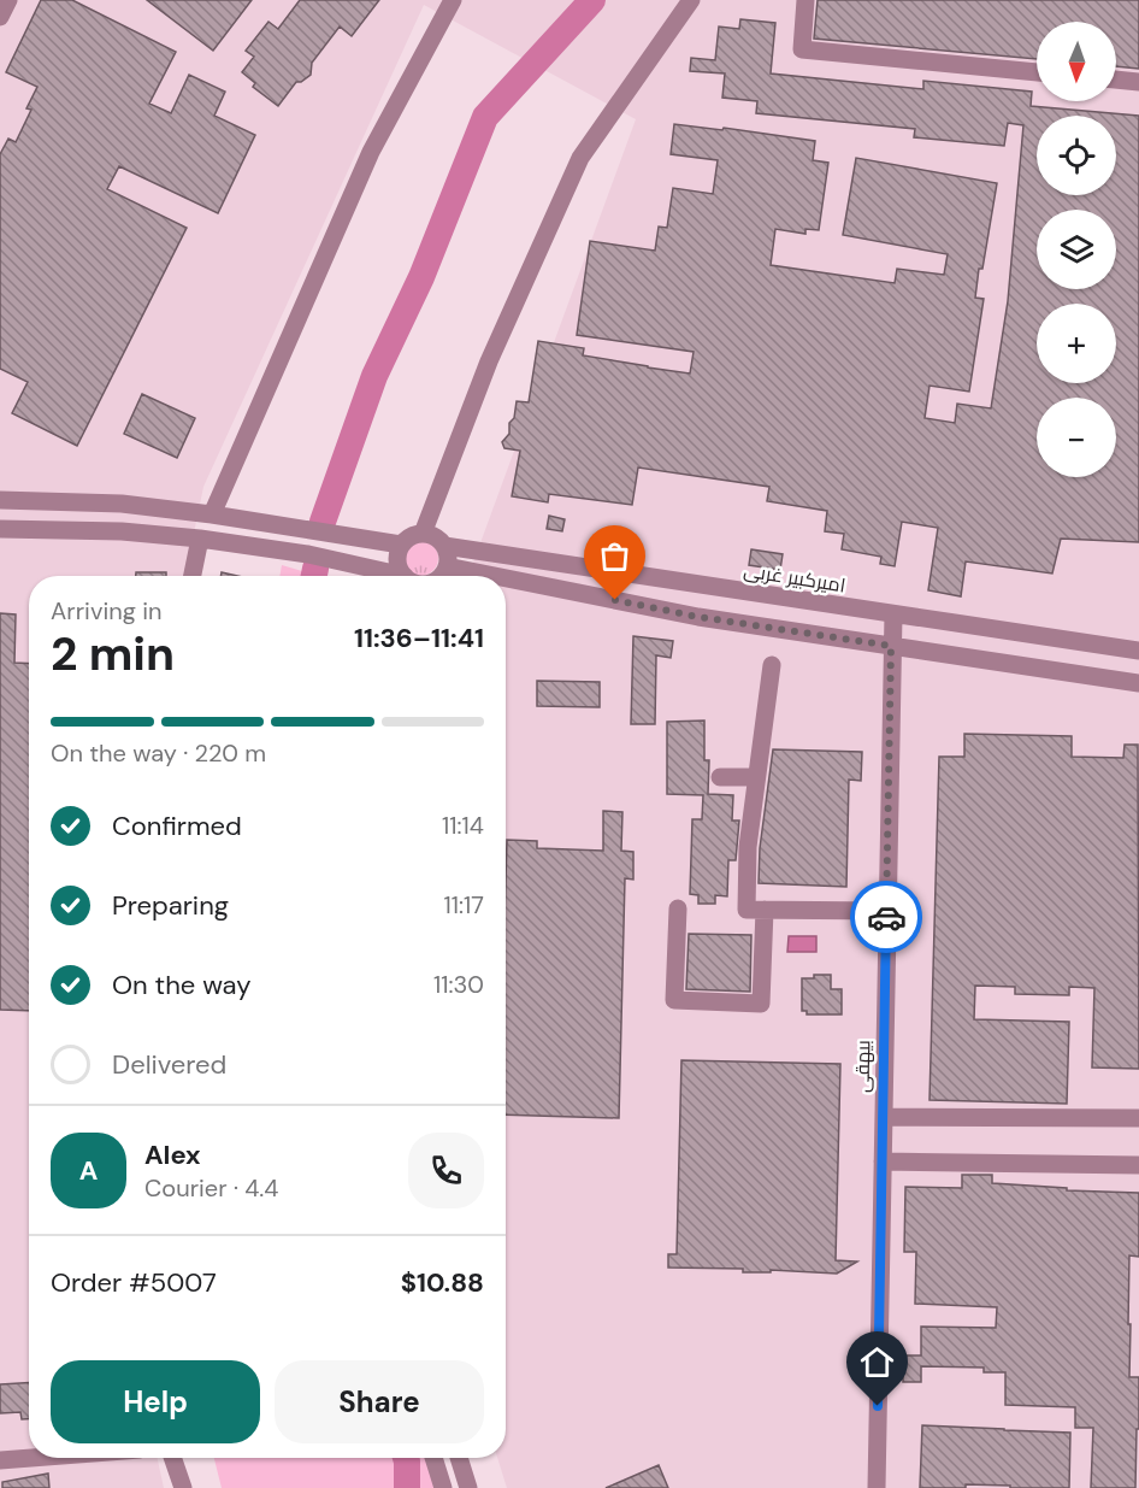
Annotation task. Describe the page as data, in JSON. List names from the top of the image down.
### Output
{
  "streets": {
    "street": ["امیرکبیر غربی", "بیهقی"]
  },
  "crossings": [
    ["امیرکبیر غربی", "بیهقی"]
  ],
  "north": "bottom",
  "page": {
    "map_buttons": ["+", "−"],
    "heading": ["2 min", "Arriving in", "11:36–11:41"],
    "panel": [
      "Alex",
      "Courier · 4.4",
      "Order #5007",
      "$10.88"
    ],
    "bar": "On the way · 220 m",
    "list": [
      ["Confirmed", "11:14"],
      ["Preparing", "11:17"],
      ["On the way", "11:30"],
      "Delivered"
    ],
    "round": "A",
    "buttons": ["Help", "Share"]
  }
}
